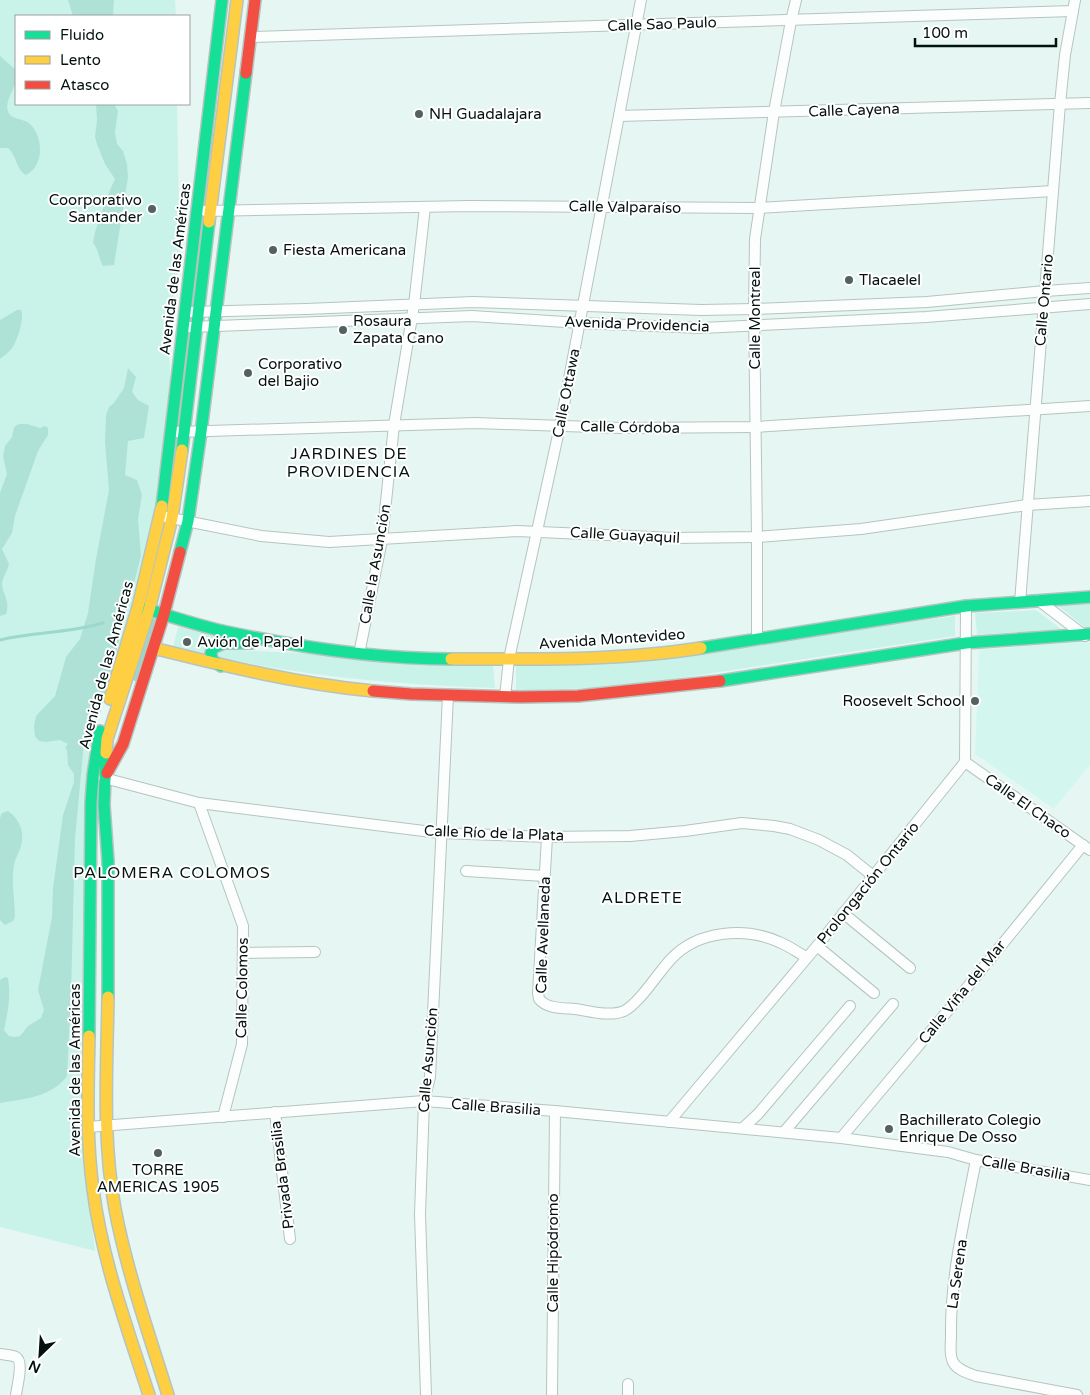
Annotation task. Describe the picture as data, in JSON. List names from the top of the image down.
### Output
{
  "streets": {
    "main road": ["Avenida de las Américas", "Avenida Montevideo"],
    "street": [
      "Calle Sao Paulo",
      "Calle Cayena",
      "Calle Valparaíso",
      "Calle Ontario",
      "Calle Montreal",
      "Avenida Providencia",
      "Calle Ottawa",
      "Calle Córdoba",
      "Calle Guayaquil",
      "Calle la Asunción",
      "Calle El Chaco",
      "Calle Río de la Plata",
      "Prolongación Ontario",
      "Calle Avellaneda",
      "Calle Colomos",
      "Calle Viña del Mar",
      "Calle Asunción",
      "Calle Brasilia",
      "Privada Brasilia",
      "Calle Hipódromo",
      "La Serena"
    ]
  },
  "crossings": [
    ["Calle Sao Paulo", "Avenida de las Américas"],
    ["Calle Sao Paulo", "Calle Ontario"],
    ["Calle Sao Paulo", "Calle Montreal"],
    ["Calle Sao Paulo", "Calle Ottawa"],
    ["Calle Cayena", "Calle Ontario"],
    ["Calle Cayena", "Calle Montreal"],
    ["Calle Cayena", "Calle Ottawa"],
    ["Calle Valparaíso", "Avenida de las Américas"],
    ["Calle Valparaíso", "Calle Ontario"],
    ["Calle Valparaíso", "Calle Montreal"],
    ["Calle Valparaíso", "Calle Ottawa"],
    ["Calle Valparaíso", "Calle la Asunción"],
    ["Avenida de las Américas", "Avenida Providencia"],
    ["Avenida de las Américas", "Calle Córdoba"],
    ["Avenida de las Américas", "Calle Guayaquil"],
    ["Avenida de las Américas", "Avenida Montevideo"],
    ["Avenida de las Américas", "Calle Río de la Plata"],
    ["Avenida de las Américas", "Calle Brasilia"],
    ["Calle Ontario", "Avenida Providencia"],
    ["Calle Ontario", "Calle Córdoba"],
    ["Calle Ontario", "Calle Guayaquil"],
    ["Calle Ontario", "Avenida Montevideo"],
    ["Calle Montreal", "Avenida Providencia"],
    ["Calle Montreal", "Calle Córdoba"],
    ["Calle Montreal", "Calle Guayaquil"],
    ["Calle Montreal", "Avenida Montevideo"],
    ["Avenida Providencia", "Calle Ottawa"],
    ["Avenida Providencia", "Calle la Asunción"],
    ["Calle Ottawa", "Calle Córdoba"],
    ["Calle Ottawa", "Calle Guayaquil"],
    ["Calle Ottawa", "Avenida Montevideo"],
    ["Calle Córdoba", "Calle la Asunción"],
    ["Calle Guayaquil", "Calle la Asunción"],
    ["Calle la Asunción", "Avenida Montevideo"],
    ["Calle El Chaco", "Prolongación Ontario"],
    ["Calle El Chaco", "Calle Viña del Mar"],
    ["Calle Río de la Plata", "Prolongación Ontario"],
    ["Calle Río de la Plata", "Calle Avellaneda"],
    ["Calle Río de la Plata", "Calle Colomos"],
    ["Calle Río de la Plata", "Calle Asunción"],
    ["Prolongación Ontario", "Calle Avellaneda"],
    ["Prolongación Ontario", "Calle Brasilia"],
    ["Calle Colomos", "Calle Brasilia"],
    ["Calle Viña del Mar", "Calle Brasilia"],
    ["Calle Asunción", "Calle Brasilia"],
    ["Calle Brasilia", "Privada Brasilia"],
    ["Calle Brasilia", "Calle Hipódromo"],
    ["Calle Brasilia", "La Serena"]
  ],
  "districts": ["JARDINES DE PROVIDENCIA", "PALOMERA COLOMOS", "ALDRETE"],
  "places": [
    "NH Guadalajara",
    "Coorporativo Santander",
    "Fiesta Americana",
    "Tlacaelel",
    "Rosaura Zapata Cano",
    "Corporativo del Bajio",
    "Avión de Papel",
    "Roosevelt School",
    "Bachillerato Colegio Enrique De Osso",
    "TORRE AMERICAS 1905"
  ],
  "legend": ["Fluido", "Lento", "Atasco"],
  "scale_bar": "100 m",
  "north": "bottom left"
}
